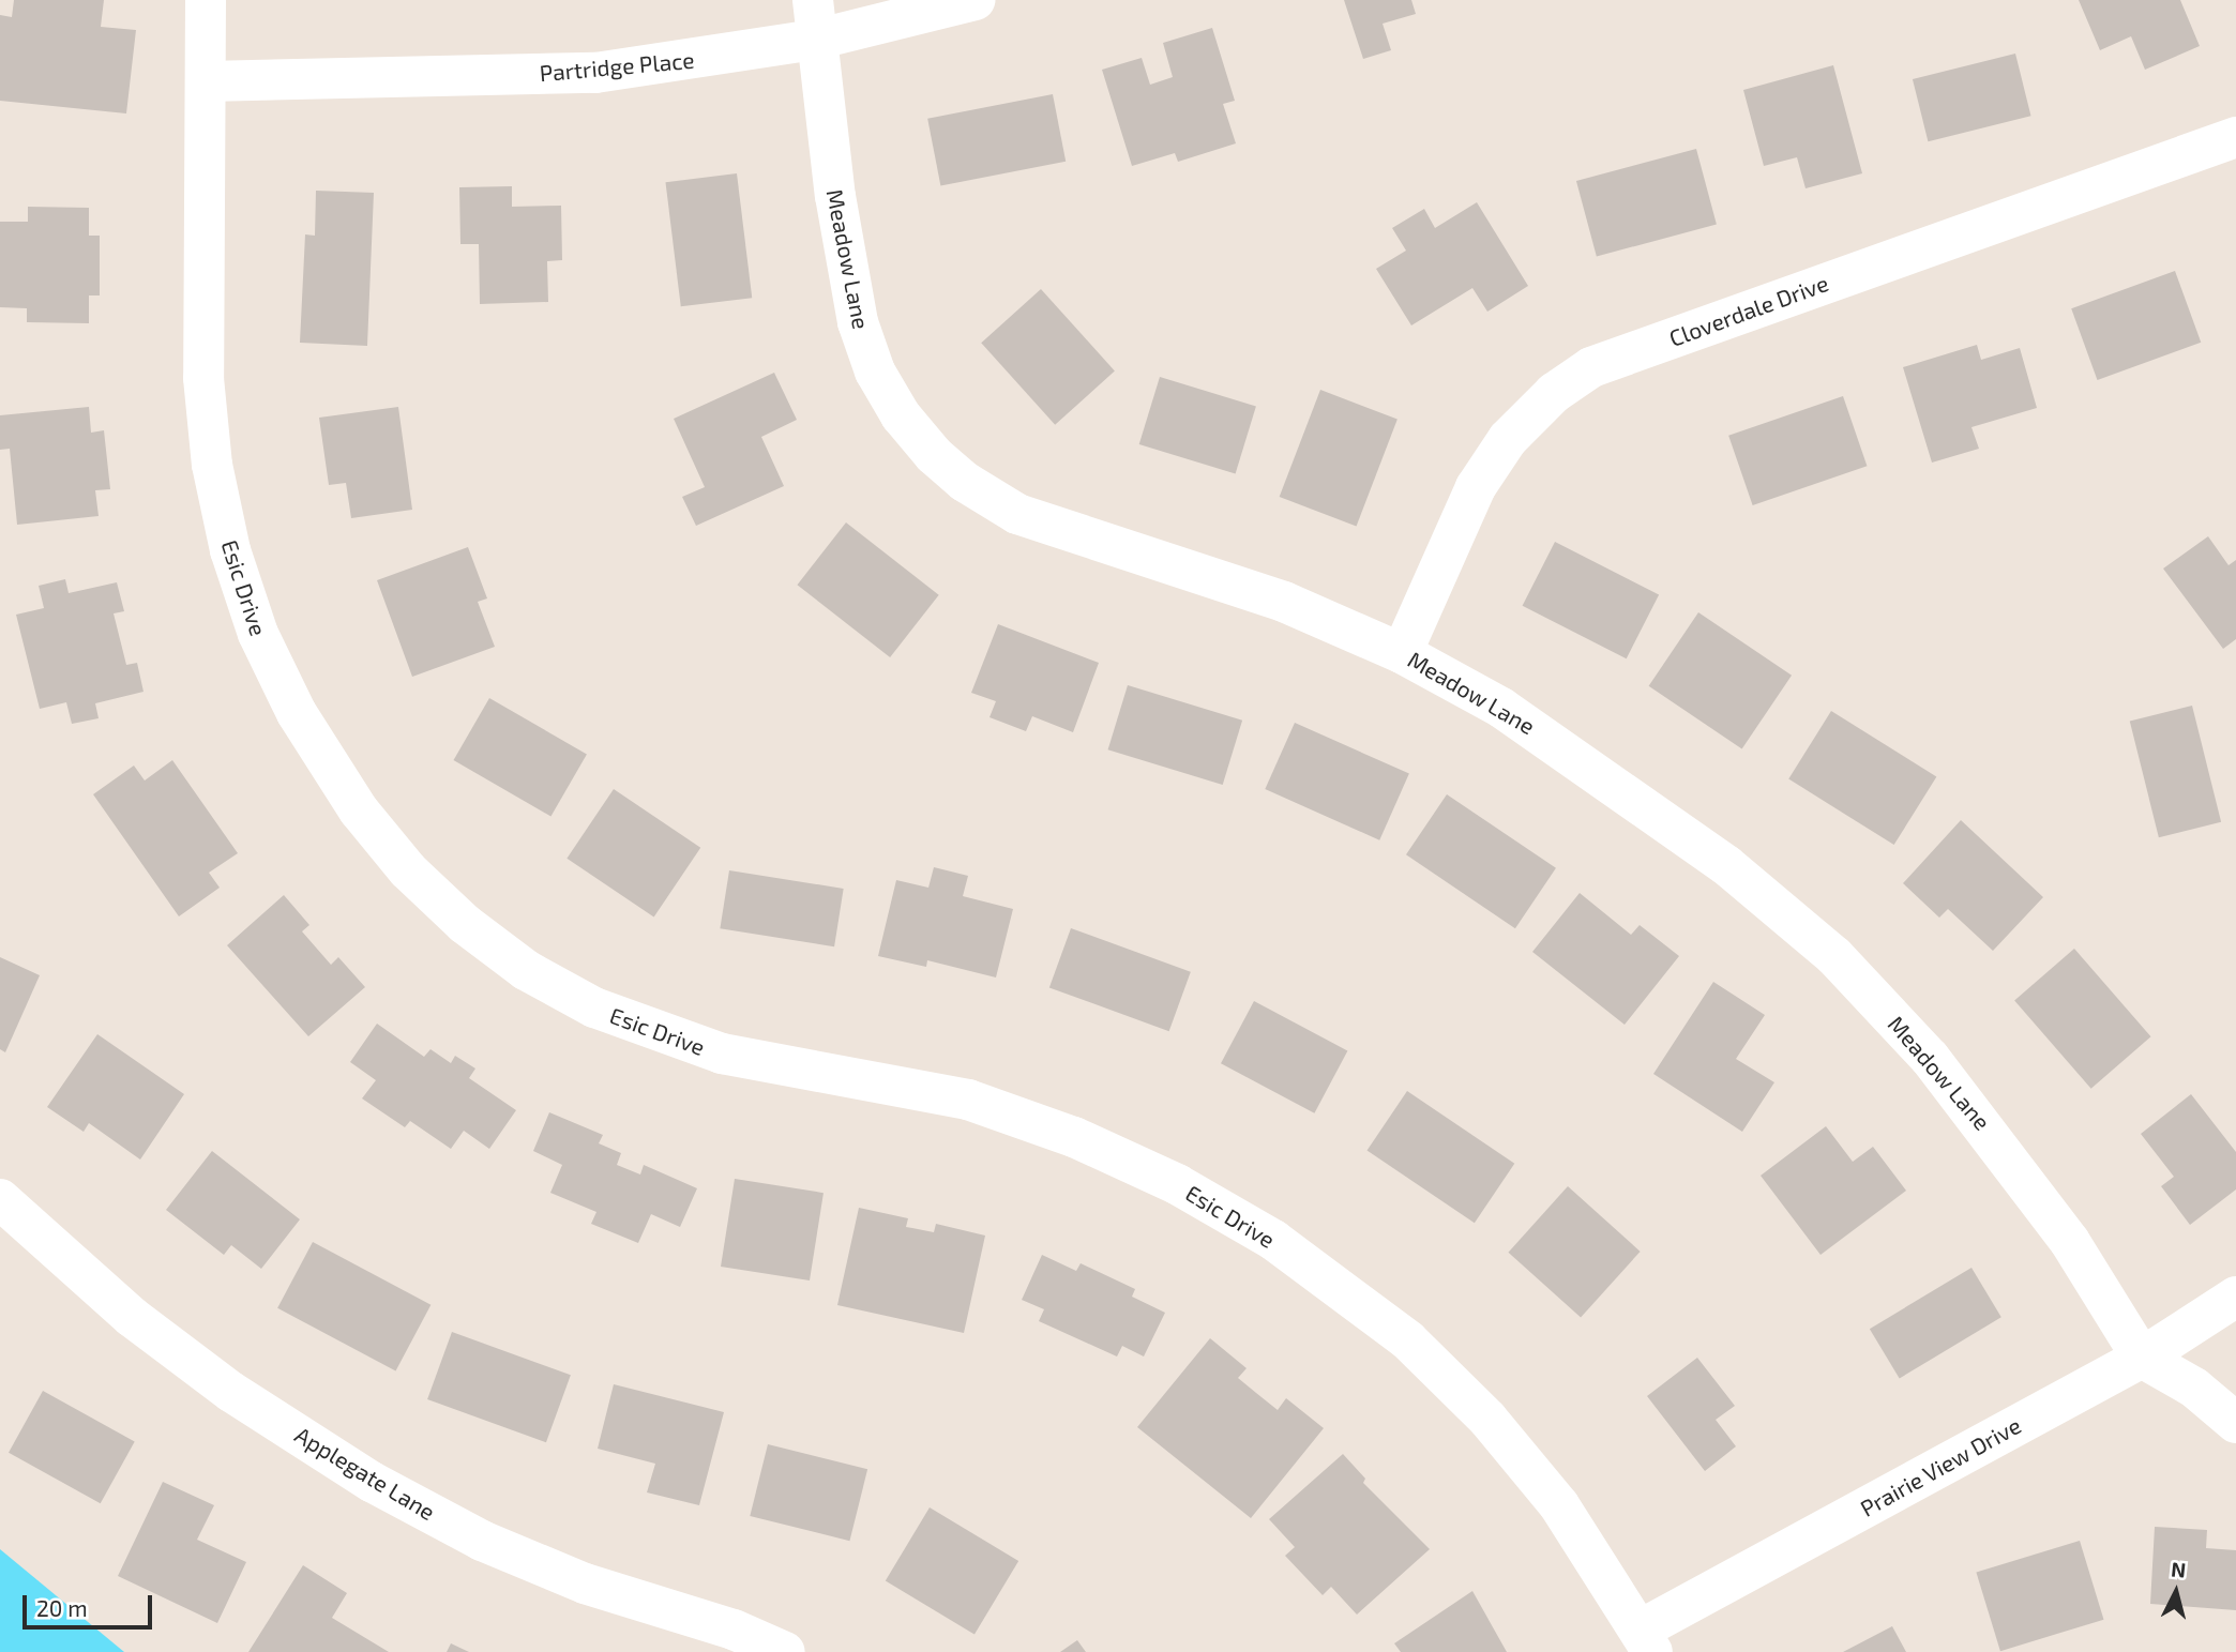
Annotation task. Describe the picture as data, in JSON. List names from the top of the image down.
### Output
{
  "streets": {
    "street": [
      "Partridge Place",
      "Meadow Lane",
      "Cloverdale Drive",
      "Esic Drive",
      "Prairie View Drive",
      "Applegate Lane"
    ]
  },
  "crossings": [
    ["Partridge Place", "Meadow Lane"],
    ["Partridge Place", "Esic Drive"],
    ["Meadow Lane", "Cloverdale Drive"],
    ["Meadow Lane", "Prairie View Drive"],
    ["Esic Drive", "Prairie View Drive"]
  ],
  "scale_bar": "20 m",
  "north": "top"
}
